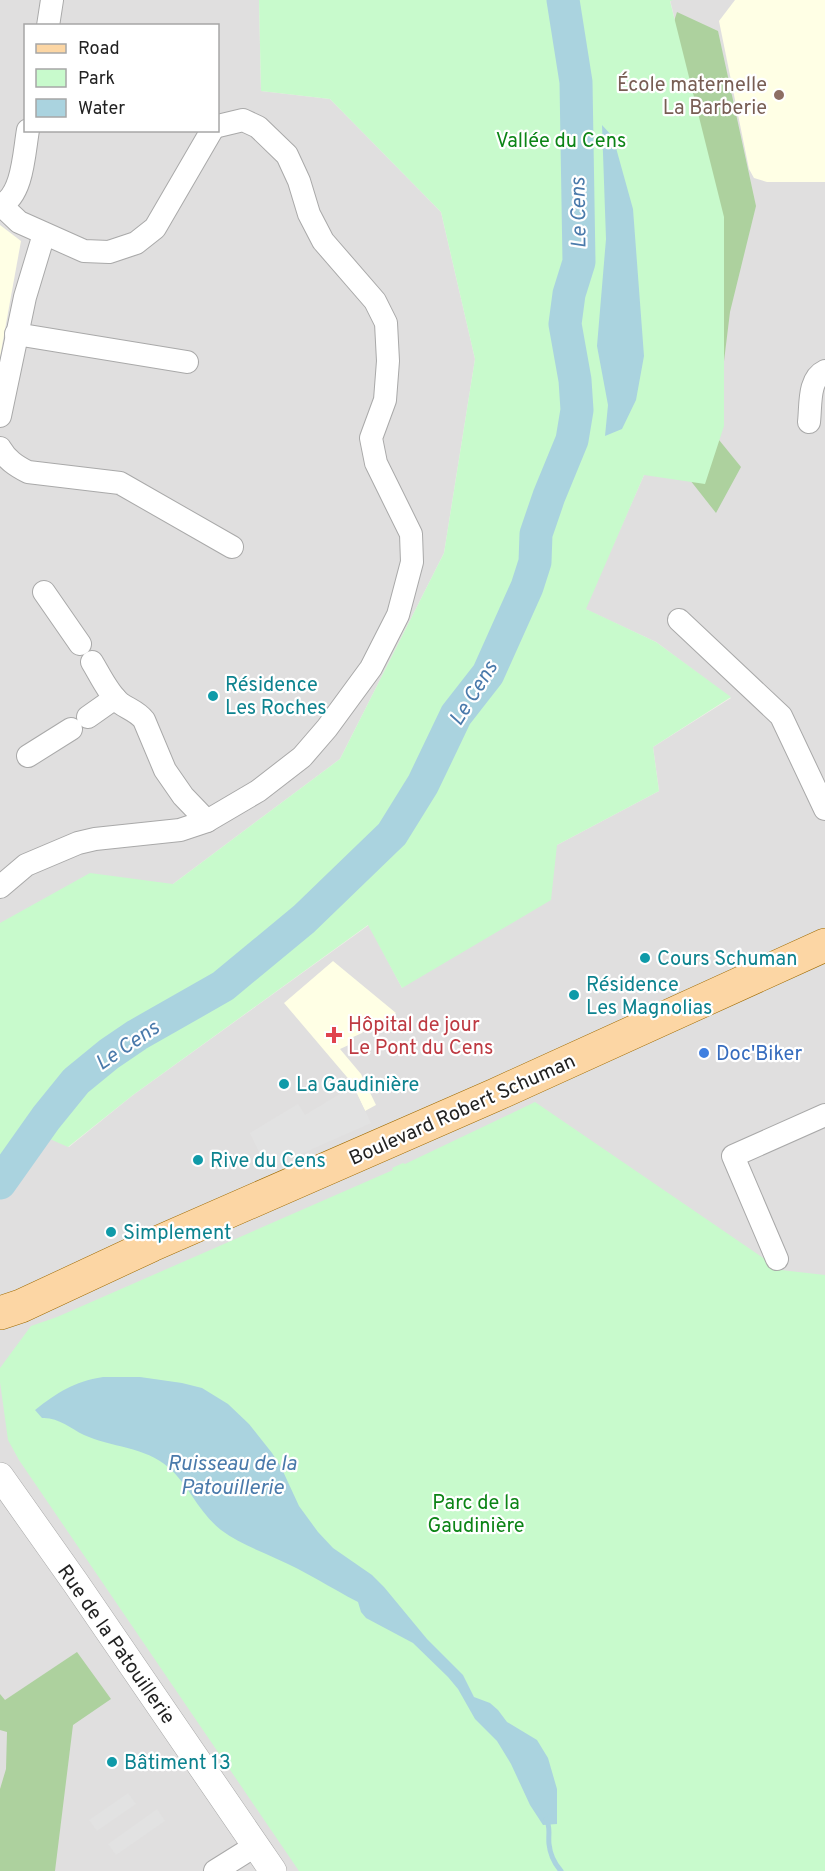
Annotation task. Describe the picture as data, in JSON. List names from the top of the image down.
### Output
{
  "streets": {
    "main road": ["Boulevard Robert Schuman"],
    "street": ["Rue de la Patouillerie"]
  },
  "water": ["Le Cens", "Ruisseau de la Patouillerie"],
  "parks": ["Vallée du Cens", "Parc de la Gaudinière"],
  "places": {
    "other": [
      "École maternelle La Barberie",
      "Résidence Les Roches",
      "Cours Schuman",
      "Résidence Les Magnolias",
      "Doc'Biker",
      "La Gaudinière",
      "Rive du Cens",
      "Simplement",
      "Bâtiment 13"
    ],
    "health": ["Hôpital de jour Le Pont du Cens"]
  },
  "legend": ["Road", "Park", "Water"]
}
